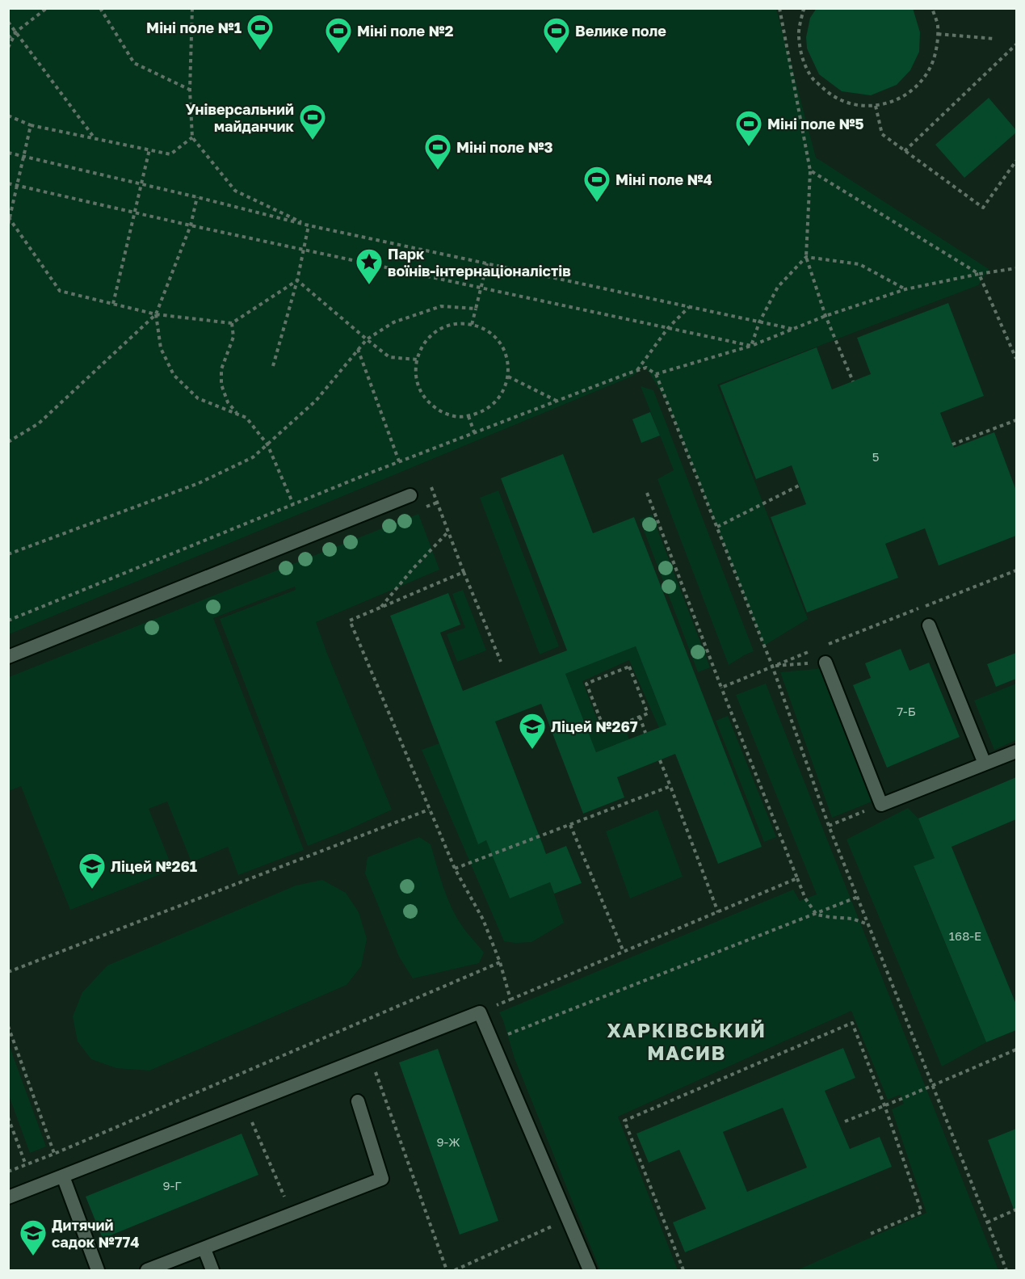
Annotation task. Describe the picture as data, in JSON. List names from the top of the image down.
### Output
{
  "districts": ["ХАРКІВСЬКИЙ МАСИВ"],
  "places": {
    "sports": [
      "Міні поле №1",
      "Міні поле №2",
      "Велике поле",
      "Універсальний майданчик",
      "Міні поле №5",
      "Міні поле №3",
      "Міні поле №4"
    ],
    "place": ["Парк воїнів-інтернаціоналістів"],
    "school or university": ["Ліцей №267", "Ліцей №261", "Дитячий садок №774"]
  },
  "house_numbers": [
    "5",
    "7-Б",
    "168-Е",
    "9-Ж",
    "9-Г"
  ]
}
